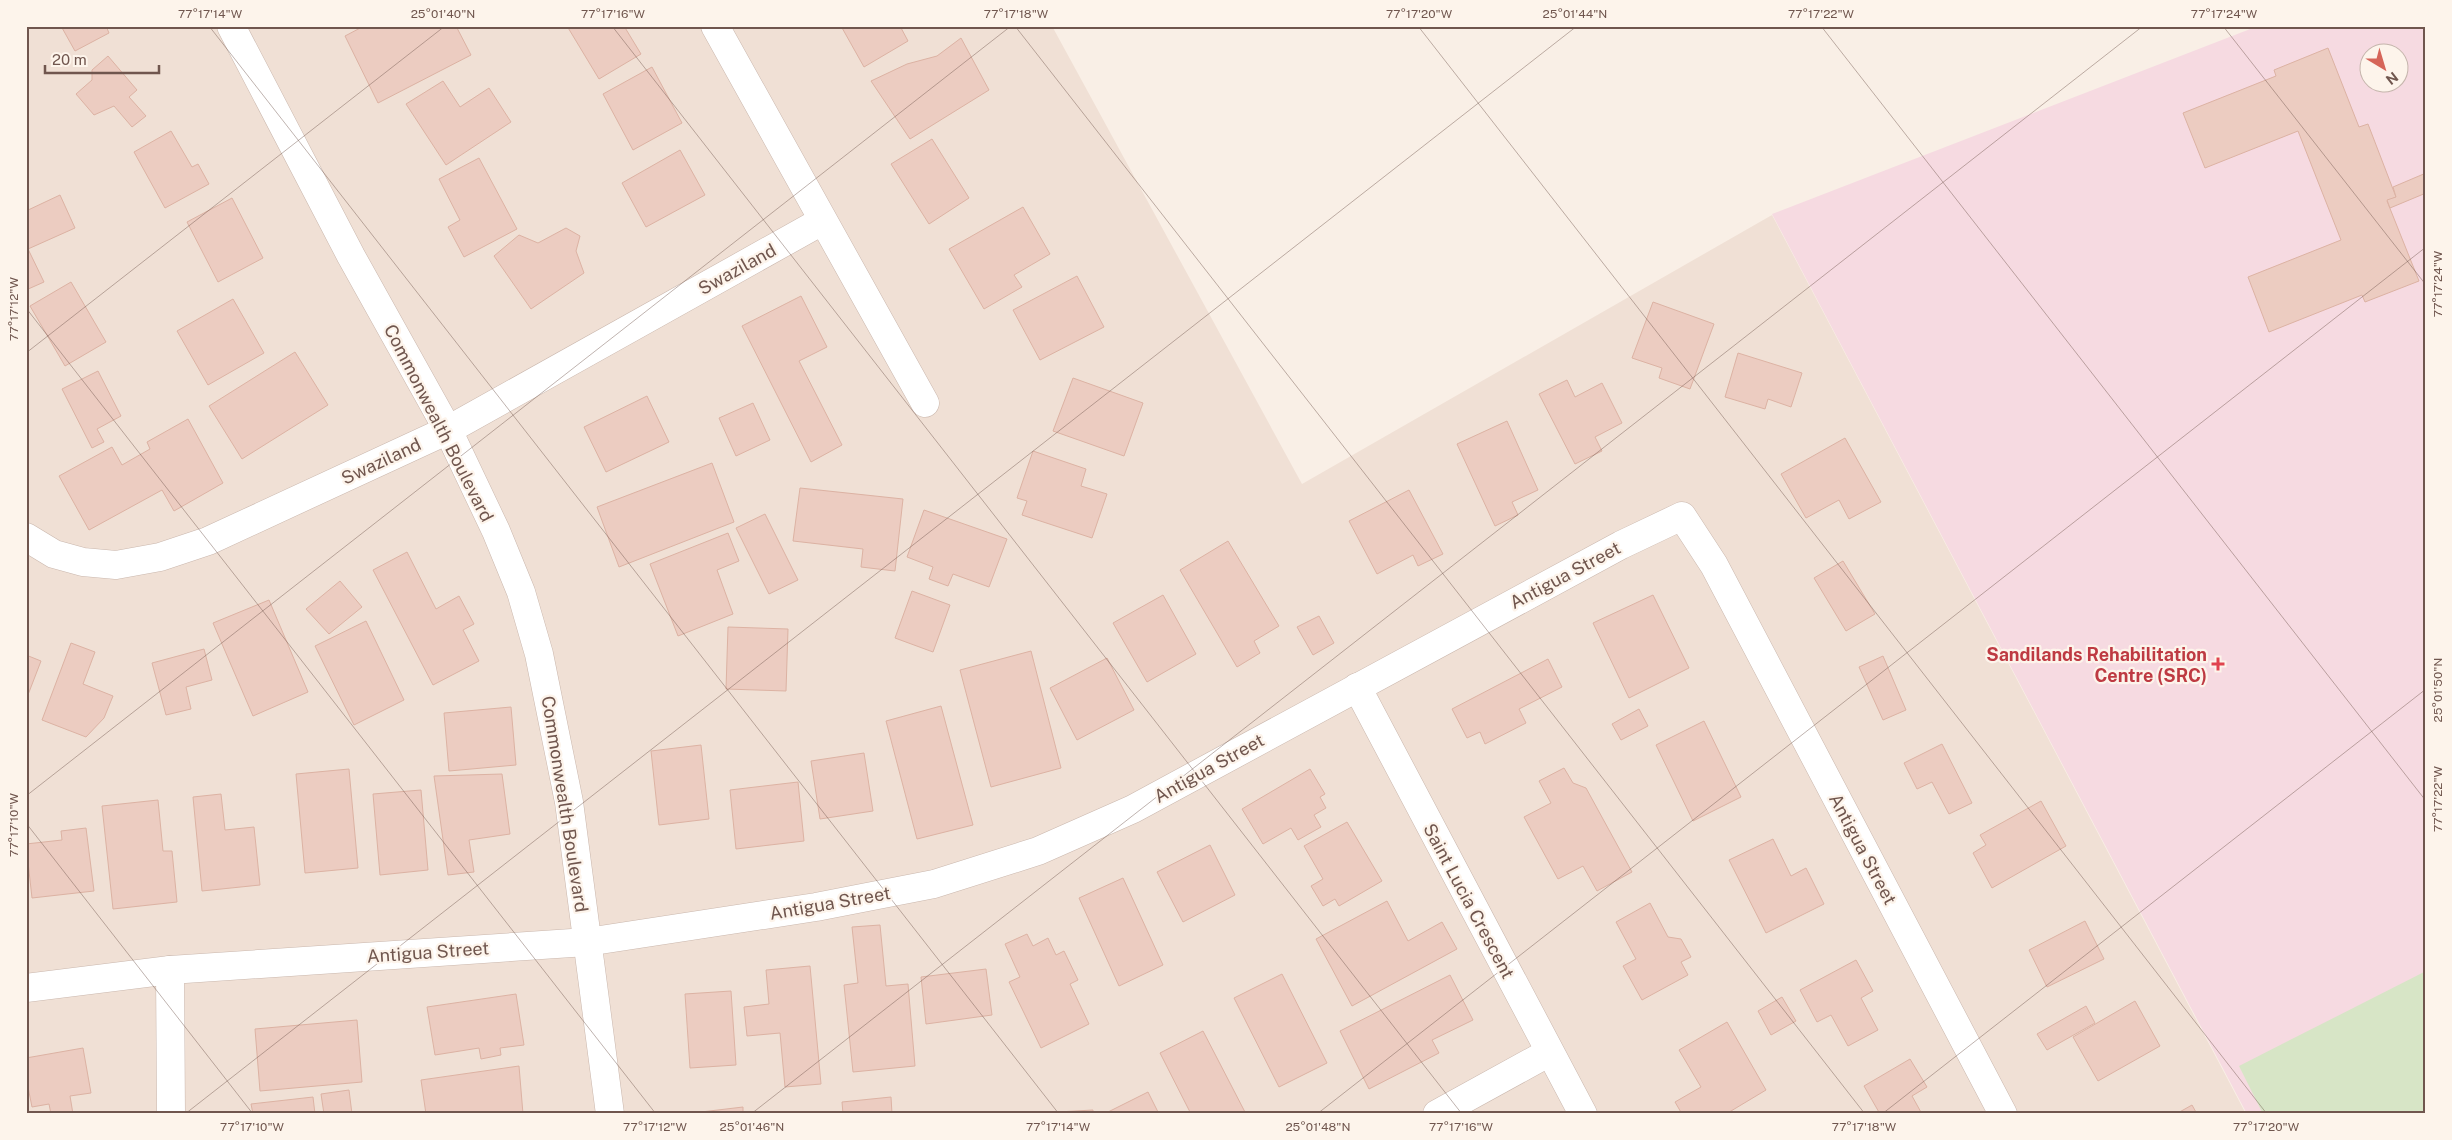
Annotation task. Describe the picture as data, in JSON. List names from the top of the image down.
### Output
{
  "streets": {
    "street": [
      "Swaziland",
      "Commonwealth Boulevard",
      "Antigua Street",
      "Saint Lucia Crescent"
    ]
  },
  "crossings": [
    ["Swaziland", "Commonwealth Boulevard"],
    ["Commonwealth Boulevard", "Antigua Street"],
    ["Antigua Street", "Saint Lucia Crescent"]
  ],
  "places": {
    "health": ["Sandilands Rehabilitation Centre (SRC)"]
  },
  "scale_bar": "20 m",
  "north": "bottom right",
  "coordinates": [
    "77°17'14\"W",
    "25°01'40\"N",
    "77°17'16\"W",
    "77°17'18\"W",
    "77°17'20\"W",
    "25°01'44\"N",
    "77°17'22\"W",
    "77°17'24\"W",
    "77°17'12\"W",
    "25°01'50\"N",
    "77°17'10\"W",
    "25°01'46\"N",
    "25°01'48\"N"
  ]
}
